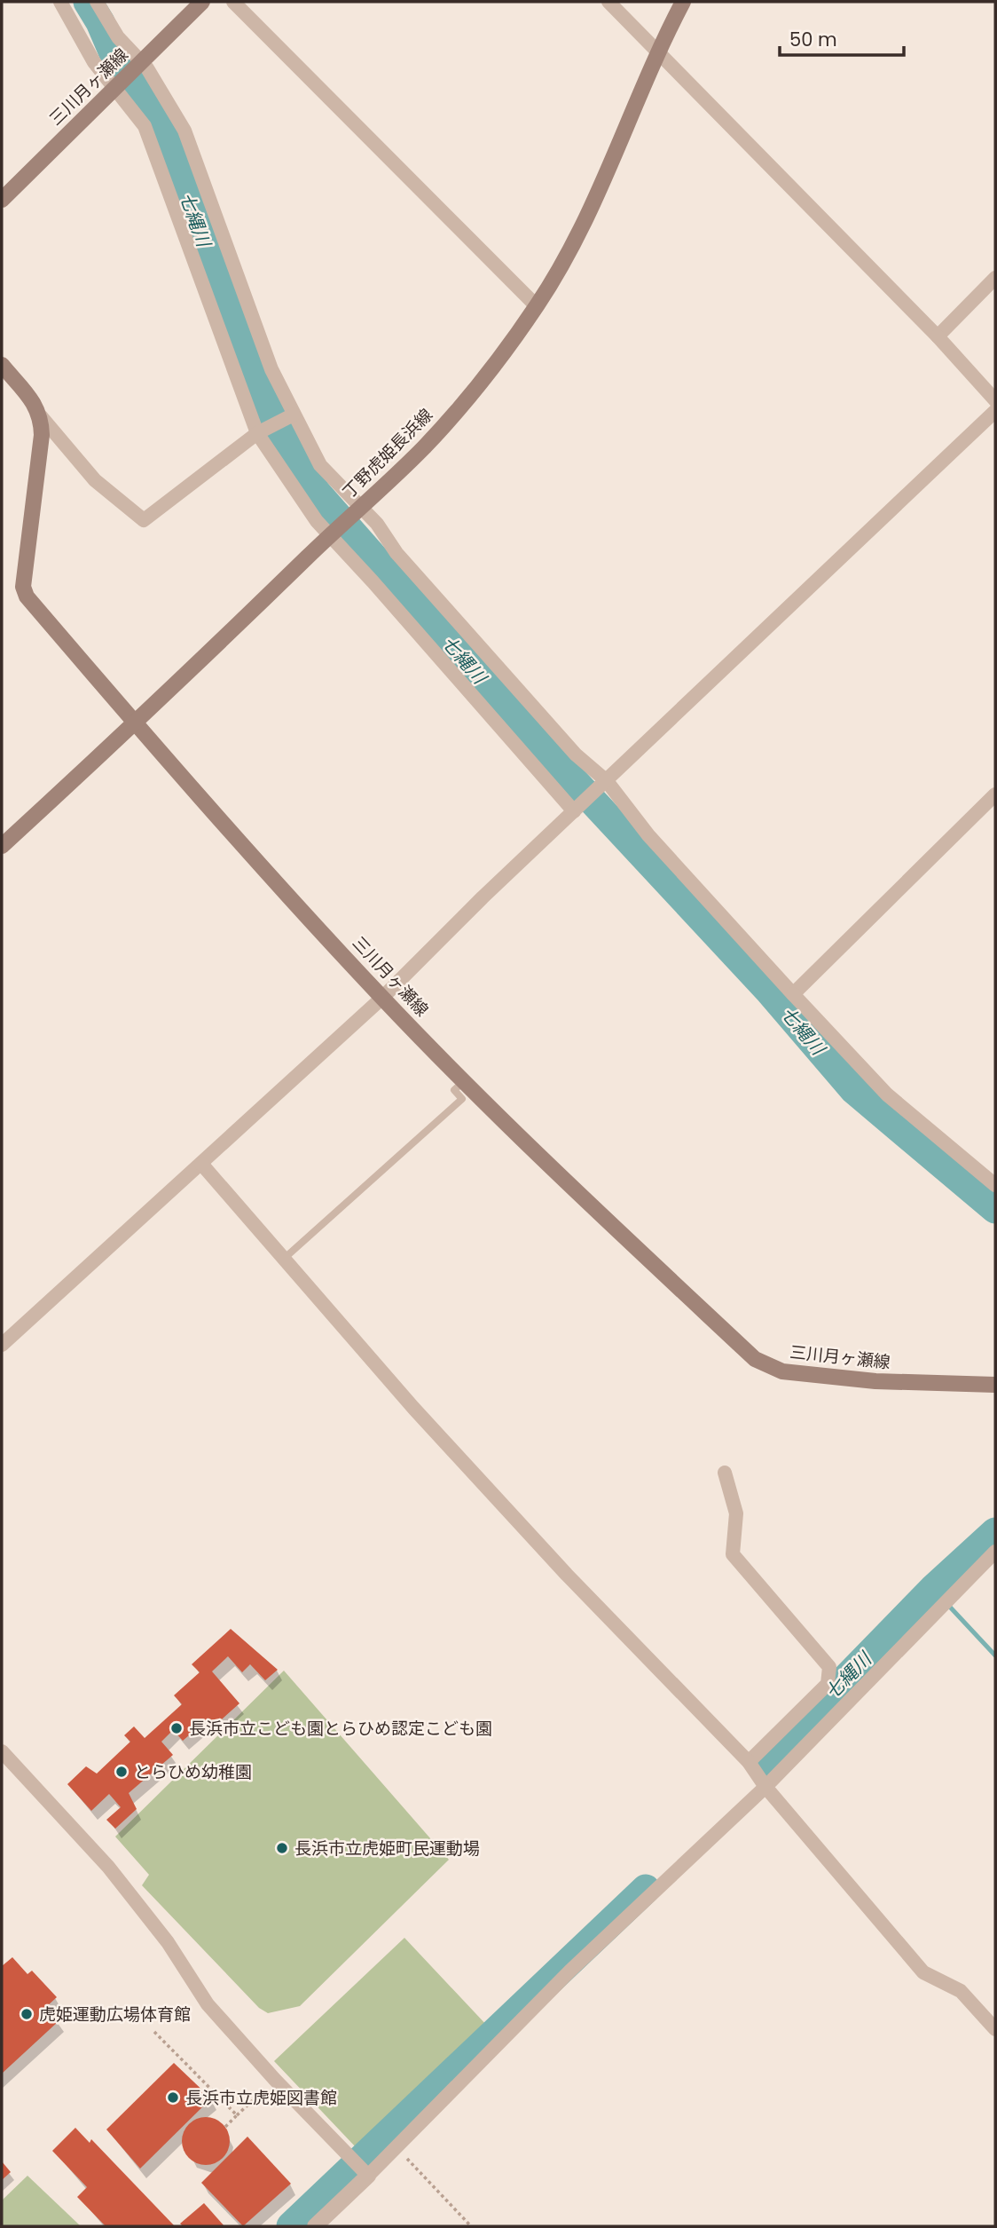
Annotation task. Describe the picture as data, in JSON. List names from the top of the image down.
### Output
{
  "streets": {
    "main road": ["三川月ヶ瀬線", "丁野虎姫長浜線"]
  },
  "crossings": [
    ["三川月ヶ瀬線", "丁野虎姫長浜線"]
  ],
  "water": ["七縄川"],
  "places": [
    "長浜市立こども園とらひめ認定こども園",
    "とらひめ幼稚園",
    "長浜市立虎姫町民運動場",
    "虎姫運動広場体育館",
    "長浜市立虎姫図書館"
  ],
  "scale_bar": "50 m"
}
